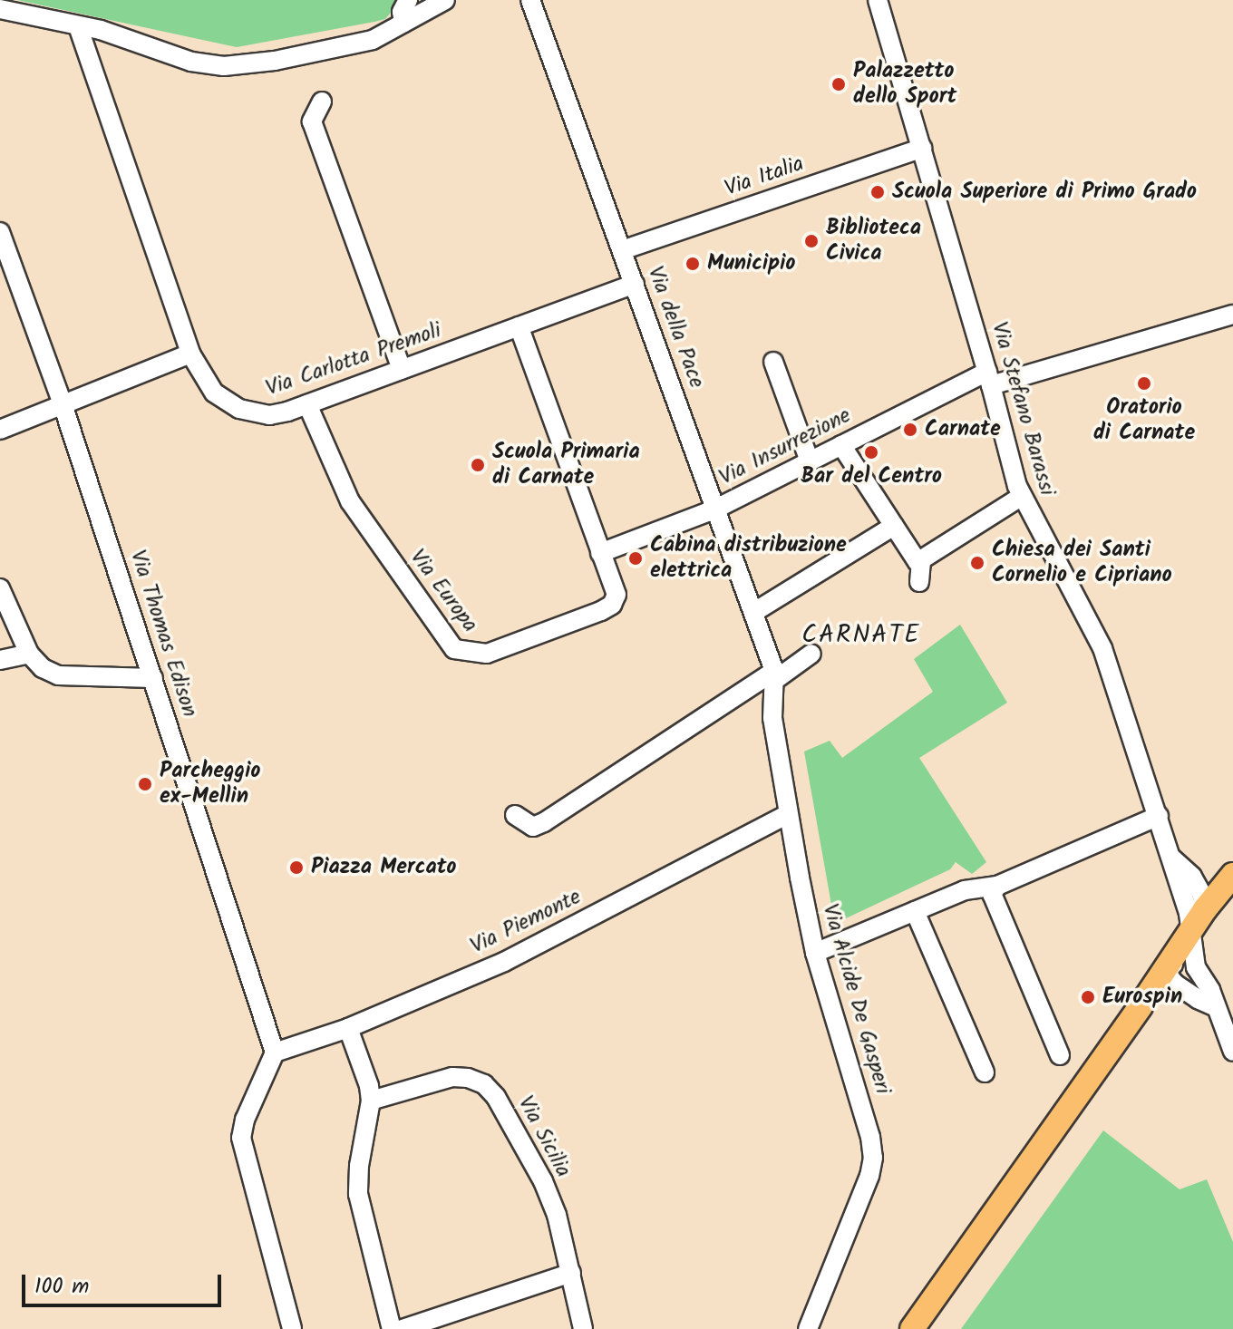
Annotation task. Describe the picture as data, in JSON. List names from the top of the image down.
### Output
{
  "streets": {
    "street": [
      "Via Italia",
      "Via della Pace",
      "Via Carlotta Premoli",
      "Via Stefano Barassi",
      "Via Insurrezione",
      "Via Europa",
      "Via Thomas Edison",
      "Via Piemonte",
      "Via Alcide De Gasperi",
      "Via Sicilia"
    ]
  },
  "crossings": [
    ["Via Italia", "Via della Pace"],
    ["Via Italia", "Via Stefano Barassi"],
    ["Via della Pace", "Via Carlotta Premoli"],
    ["Via della Pace", "Via Insurrezione"],
    ["Via della Pace", "Via Alcide De Gasperi"],
    ["Via Carlotta Premoli", "Via Europa"],
    ["Via Stefano Barassi", "Via Insurrezione"],
    ["Via Insurrezione", "Via Europa"],
    ["Via Thomas Edison", "Via Piemonte"],
    ["Via Piemonte", "Via Alcide De Gasperi"]
  ],
  "districts": ["CARNATE"],
  "places": [
    "Palazzetto dello Sport",
    "Scuola Superiore di Primo Grado",
    "Biblioteca Civica",
    "Municipio",
    "Oratorio di Carnate",
    "Carnate",
    "Bar del Centro",
    "Scuola Primaria di Carnate",
    "Cabina distribuzione elettrica",
    "Chiesa dei Santi Cornelio e Cipriano",
    "Parcheggio ex-Mellin",
    "Piazza Mercato",
    "Eurospin"
  ],
  "scale_bar": "100 m"
}
